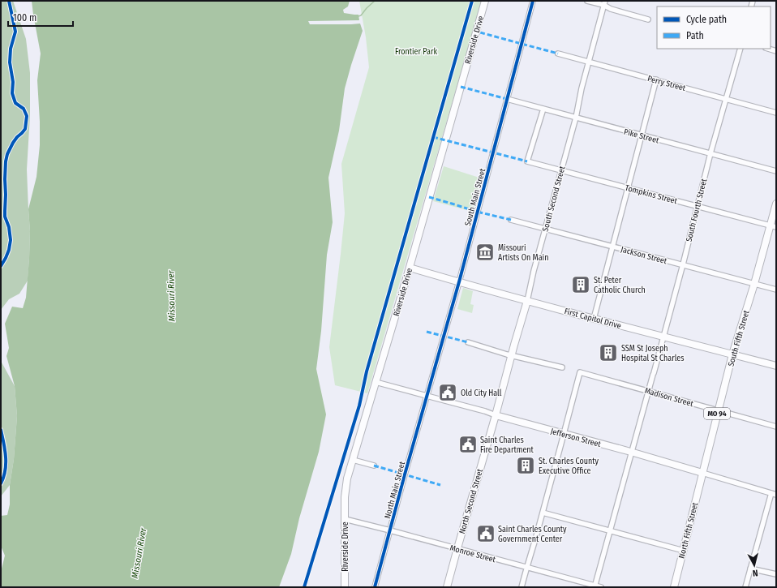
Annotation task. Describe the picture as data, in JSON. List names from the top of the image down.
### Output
{
  "streets": {
    "main road": [
      "Riverside Drive",
      "South Second Street",
      "First Capitol Drive",
      "South Fifth Street",
      "MO 94",
      "Jefferson Street",
      "North Second Street",
      "North Fifth Street"
    ],
    "street": [
      "Perry Street",
      "Pike Street",
      "Tompkins Street",
      "South Main Street",
      "South Fourth Street",
      "Jackson Street",
      "Madison Street",
      "North Main Street",
      "Monroe Street"
    ]
  },
  "crossings": [
    ["Riverside Drive", "First Capitol Drive"],
    ["Riverside Drive", "Jefferson Street"],
    ["Riverside Drive", "Monroe Street"],
    ["Perry Street", "South Second Street"],
    ["Perry Street", "South Fourth Street"],
    ["Pike Street", "Tompkins Street"],
    ["Pike Street", "South Main Street"],
    ["Pike Street", "South Second Street"],
    ["Pike Street", "South Fourth Street"],
    ["Tompkins Street", "South Second Street"],
    ["Tompkins Street", "South Fourth Street"],
    ["Tompkins Street", "South Fifth Street"],
    ["South Main Street", "First Capitol Drive"],
    ["South Main Street", "Jefferson Street"],
    ["South Main Street", "North Main Street"],
    ["South Second Street", "Jackson Street"],
    ["South Second Street", "First Capitol Drive"],
    ["South Second Street", "Jefferson Street"],
    ["South Second Street", "North Second Street"],
    ["South Fourth Street", "Jackson Street"],
    ["South Fourth Street", "First Capitol Drive"],
    ["South Fourth Street", "Madison Street"],
    ["South Fourth Street", "Jefferson Street"],
    ["South Fourth Street", "Monroe Street"],
    ["Jackson Street", "South Fifth Street"],
    ["First Capitol Drive", "South Fifth Street"],
    ["South Fifth Street", "Madison Street"],
    ["South Fifth Street", "Jefferson Street"],
    ["South Fifth Street", "North Fifth Street"],
    ["Madison Street", "Jefferson Street"],
    ["Jefferson Street", "North Main Street"],
    ["Jefferson Street", "North Second Street"],
    ["Jefferson Street", "North Fifth Street"],
    ["North Main Street", "Monroe Street"],
    ["North Second Street", "Monroe Street"]
  ],
  "water": ["Missouri River"],
  "parks": ["Frontier Park"],
  "places": {
    "museum": ["Missouri Artists On Main"],
    "building": ["St. Peter Catholic Church", "SSM St Joseph Hospital St Charles", "St. Charles County Executive Office"],
    "public building": ["Old City Hall", "Saint Charles Fire Department", "Saint Charles County Government Center"]
  },
  "legend": ["Cycle path", "Path"],
  "scale_bar": "100 m",
  "north": "bottom"
}
